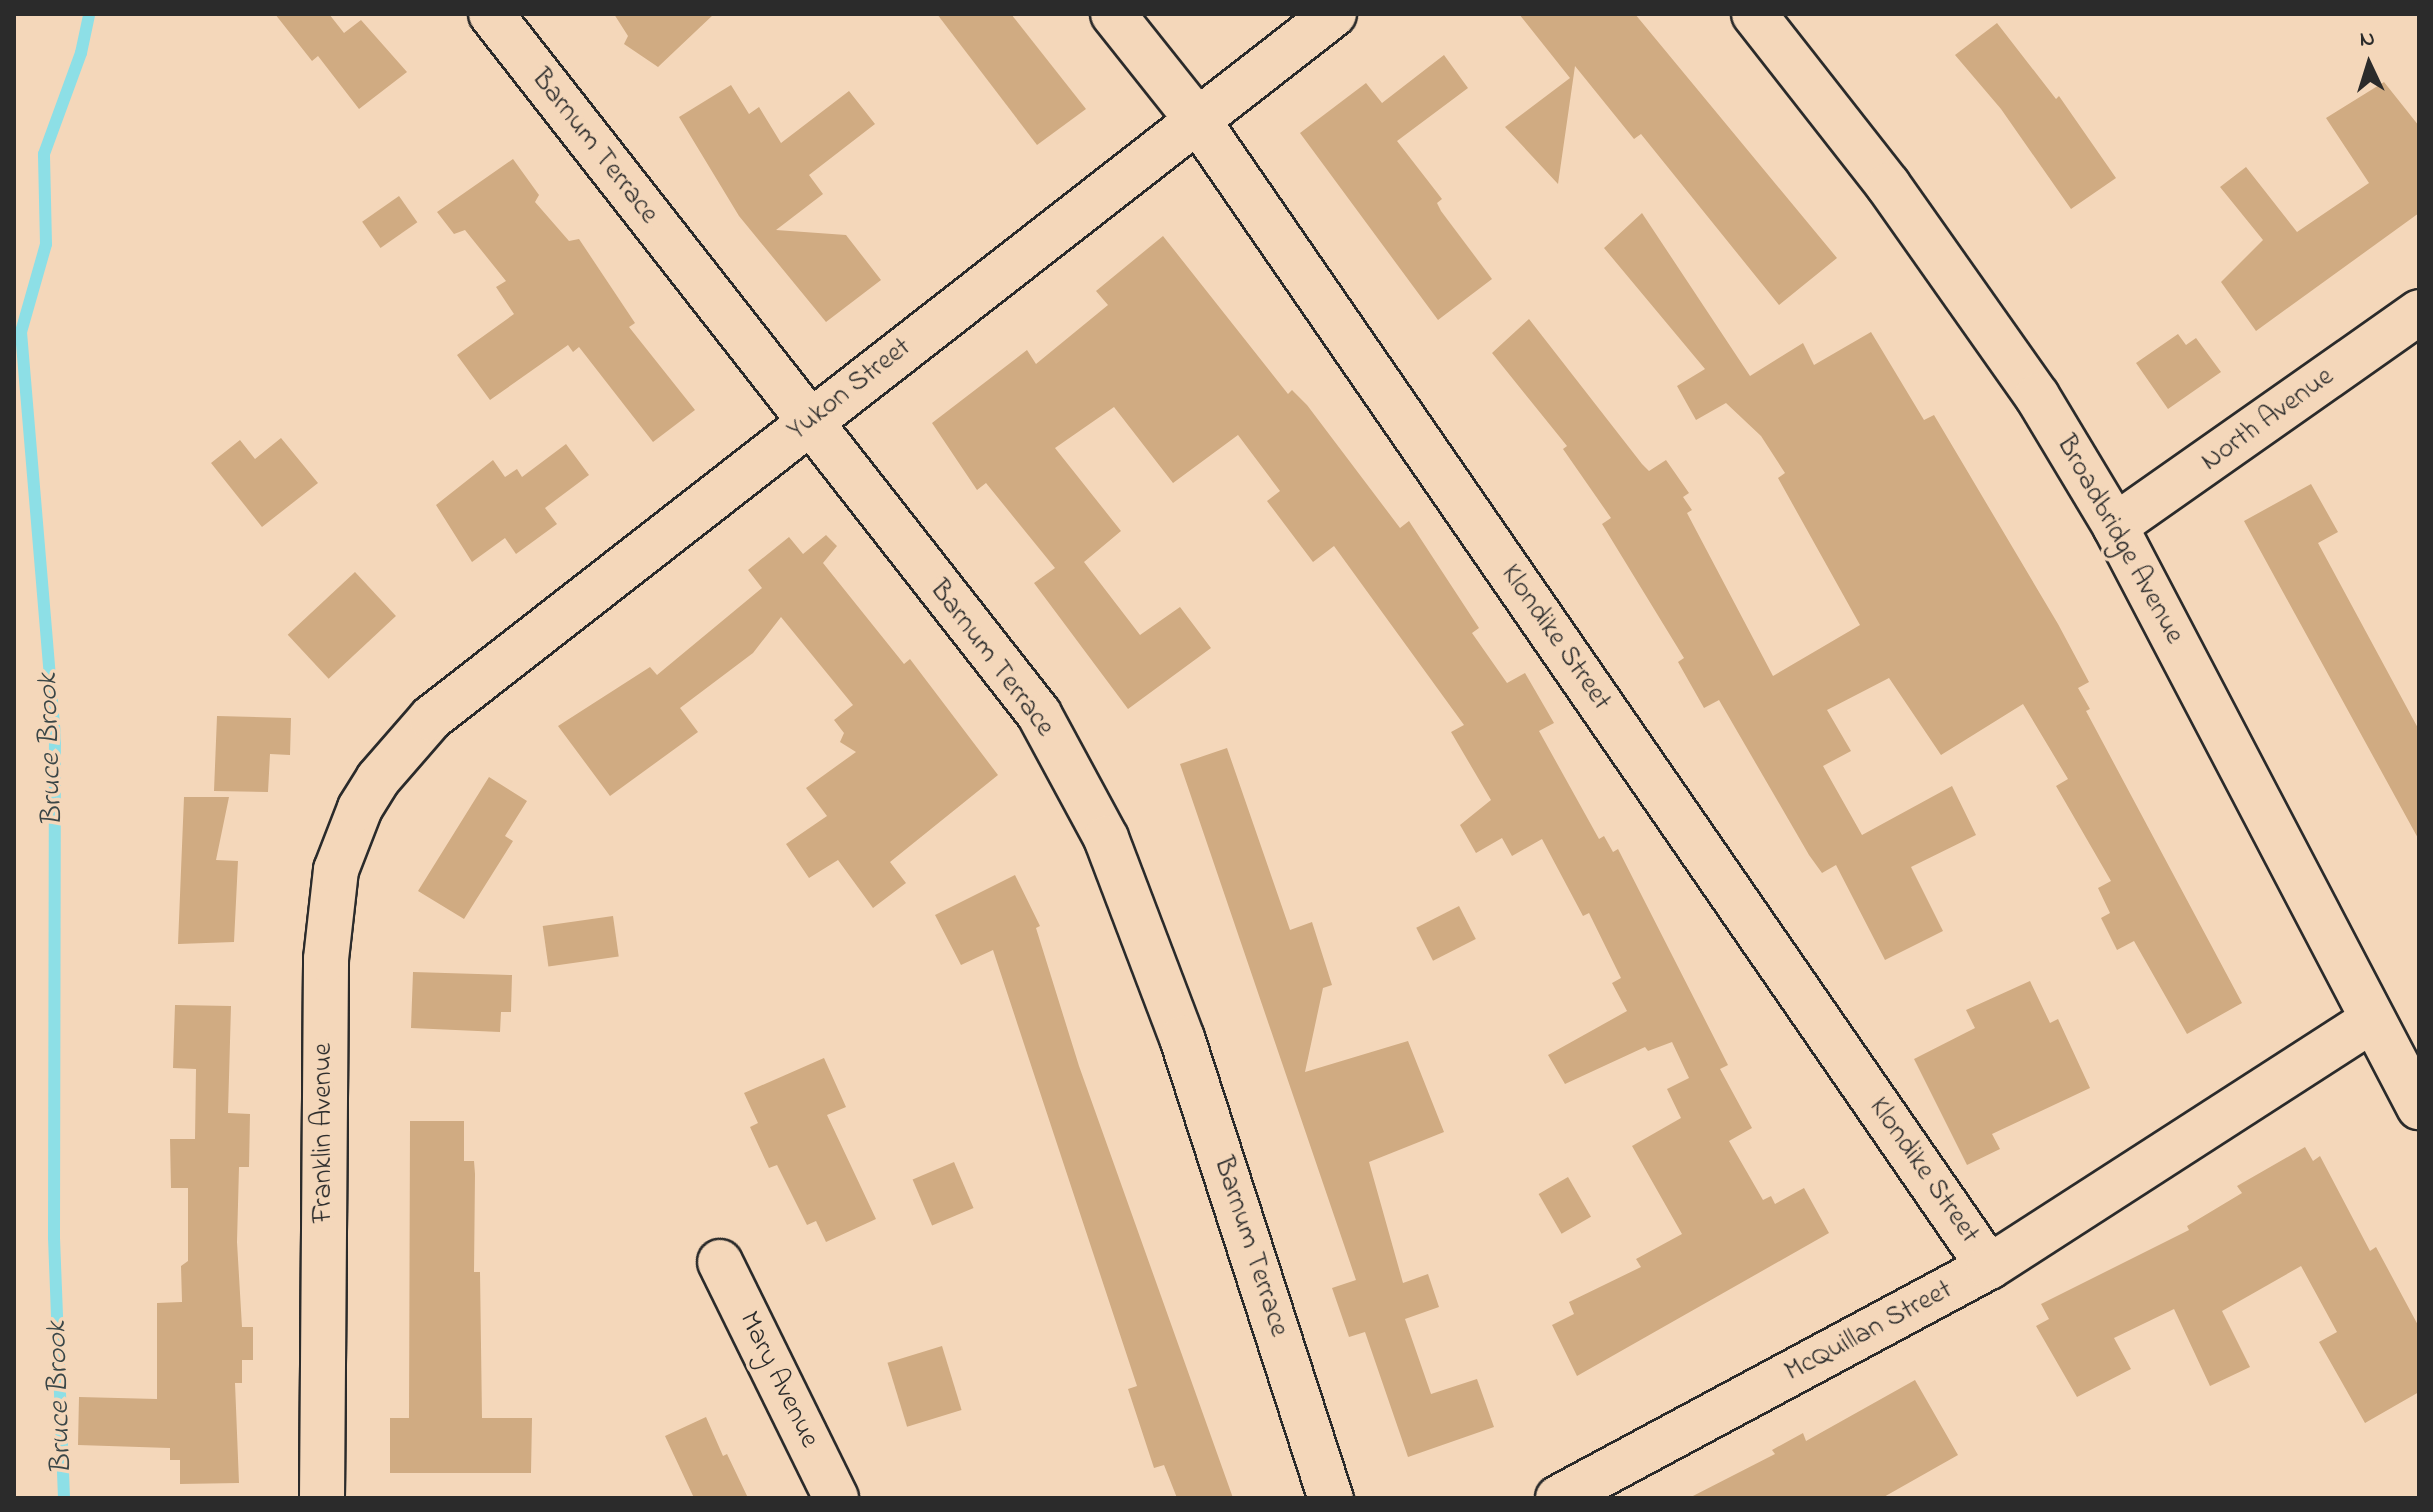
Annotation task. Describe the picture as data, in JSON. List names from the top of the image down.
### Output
{
  "streets": {
    "street": [
      "Barnum Terrace",
      "Yukon Street",
      "North Avenue",
      "Broadbridge Avenue",
      "Klondike Street",
      "Franklin Avenue",
      "McQuillan Street",
      "Mary Avenue"
    ]
  },
  "crossings": [
    ["Barnum Terrace", "Yukon Street"],
    ["Yukon Street", "Klondike Street"],
    ["Yukon Street", "Franklin Avenue"],
    ["North Avenue", "Broadbridge Avenue"],
    ["Broadbridge Avenue", "McQuillan Street"],
    ["Klondike Street", "McQuillan Street"]
  ],
  "water": ["Bruce Brook"],
  "north": "top"
}
